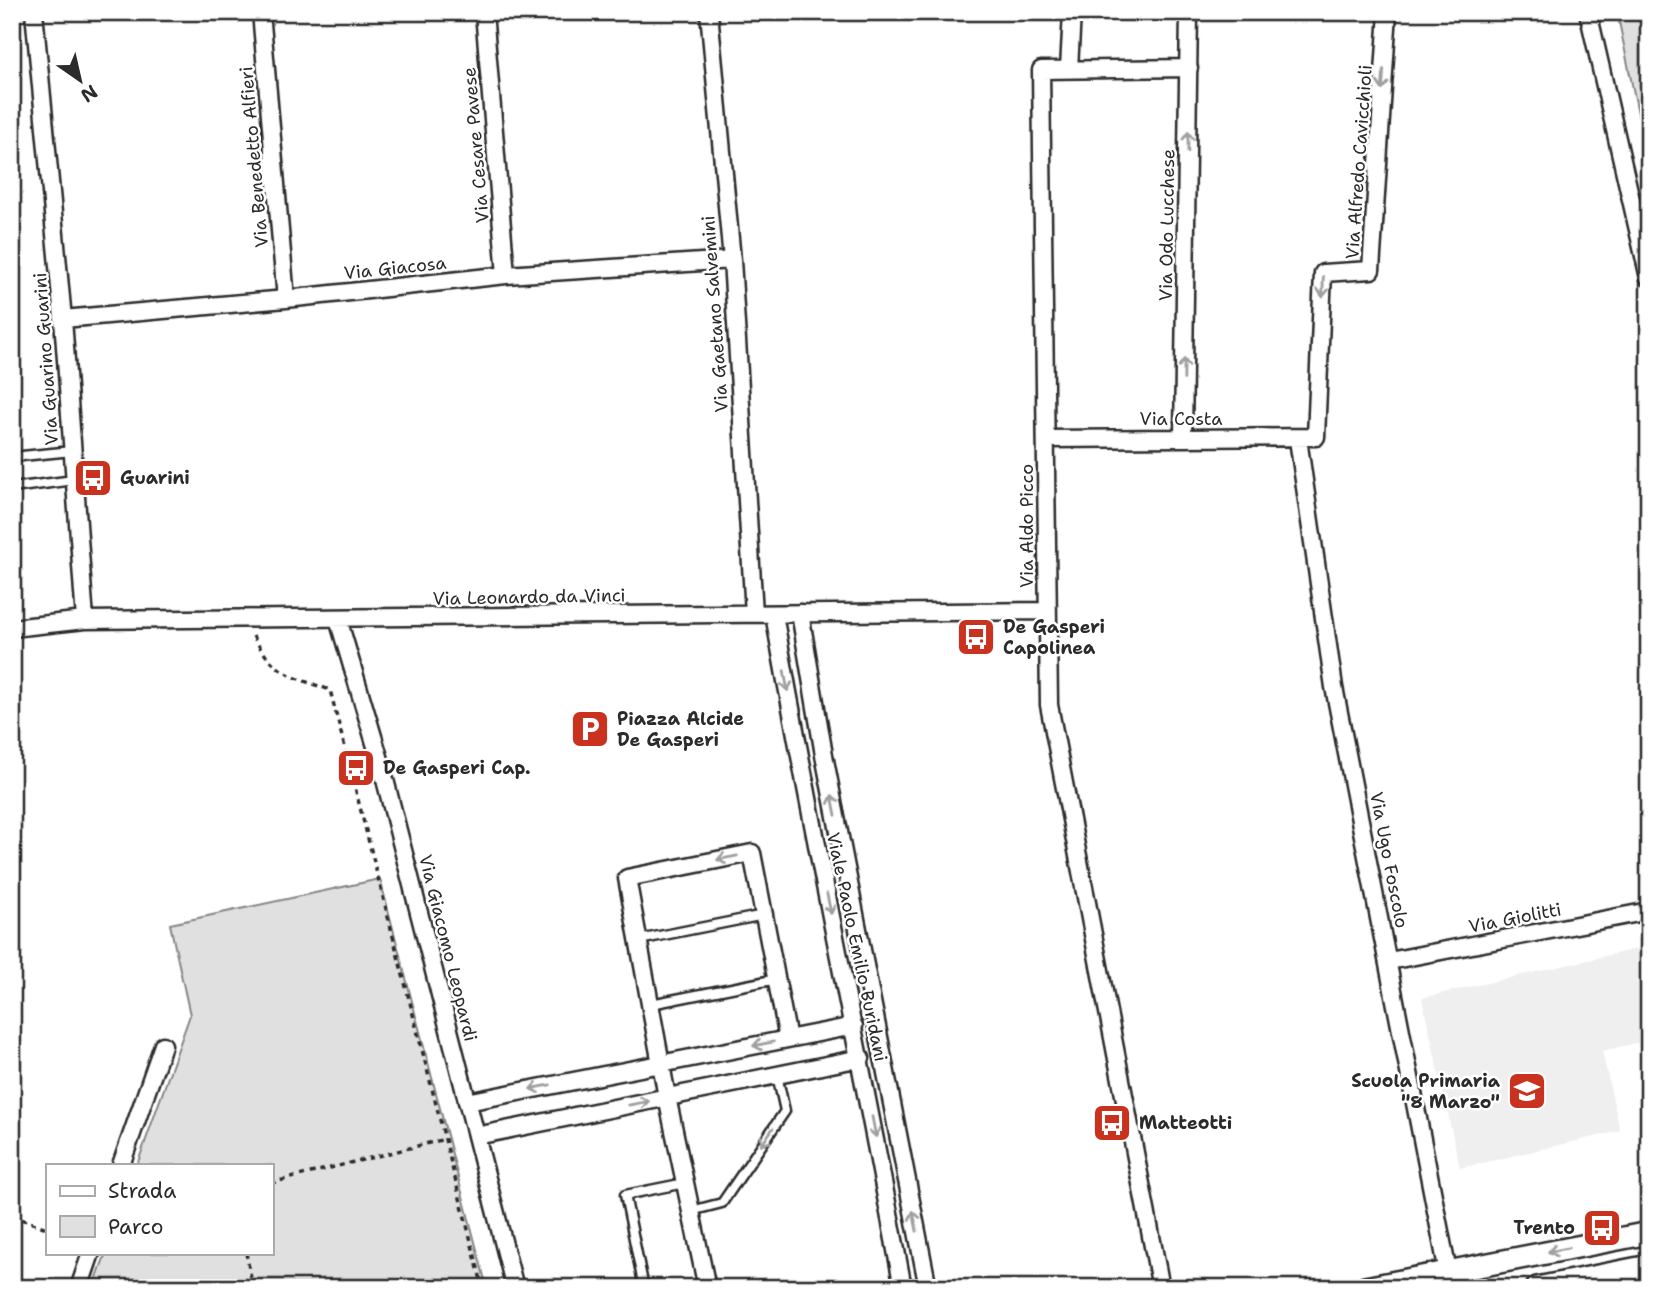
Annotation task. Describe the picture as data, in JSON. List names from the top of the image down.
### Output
{
  "streets": {
    "street": [
      "Via Cesare Pavese",
      "Via Benedetto Alfieri",
      "Via Alfredo Cavicchioli",
      "Via Odo Lucchese",
      "Via Giacosa",
      "Via Gaetano Salvemini",
      "Via Guarino Guarini",
      "Via Costa",
      "Via Aldo Picco",
      "Via Leonardo da Vinci",
      "Via Ugo Foscolo",
      "Via Giolitti",
      "Viale Paolo Emilio Buridani",
      "Via Giacomo Leopardi"
    ]
  },
  "crossings": [
    ["Via Cesare Pavese", "Via Giacosa"],
    ["Via Benedetto Alfieri", "Via Giacosa"],
    ["Via Alfredo Cavicchioli", "Via Costa"],
    ["Via Odo Lucchese", "Via Costa"],
    ["Via Odo Lucchese", "Via Aldo Picco"],
    ["Via Giacosa", "Via Gaetano Salvemini"],
    ["Via Giacosa", "Via Guarino Guarini"],
    ["Via Gaetano Salvemini", "Via Leonardo da Vinci"],
    ["Via Guarino Guarini", "Via Leonardo da Vinci"],
    ["Via Costa", "Via Aldo Picco"],
    ["Via Costa", "Via Ugo Foscolo"],
    ["Via Aldo Picco", "Via Leonardo da Vinci"],
    ["Via Leonardo da Vinci", "Viale Paolo Emilio Buridani"],
    ["Via Leonardo da Vinci", "Via Giacomo Leopardi"],
    ["Via Ugo Foscolo", "Via Giolitti"]
  ],
  "one_way": ["Via Alfredo Cavicchioli", "Via Odo Lucchese"],
  "places": {
    "bus stop": [
      "Guarini",
      "De Gasperi Capolinea",
      "De Gasperi Cap.",
      "Matteotti",
      "Trento"
    ],
    "parking": ["Piazza Alcide De Gasperi"],
    "school or university": ["Scuola Primaria \"8 Marzo\""]
  },
  "legend": ["Strada", "Parco"],
  "north": "bottom right"
}
